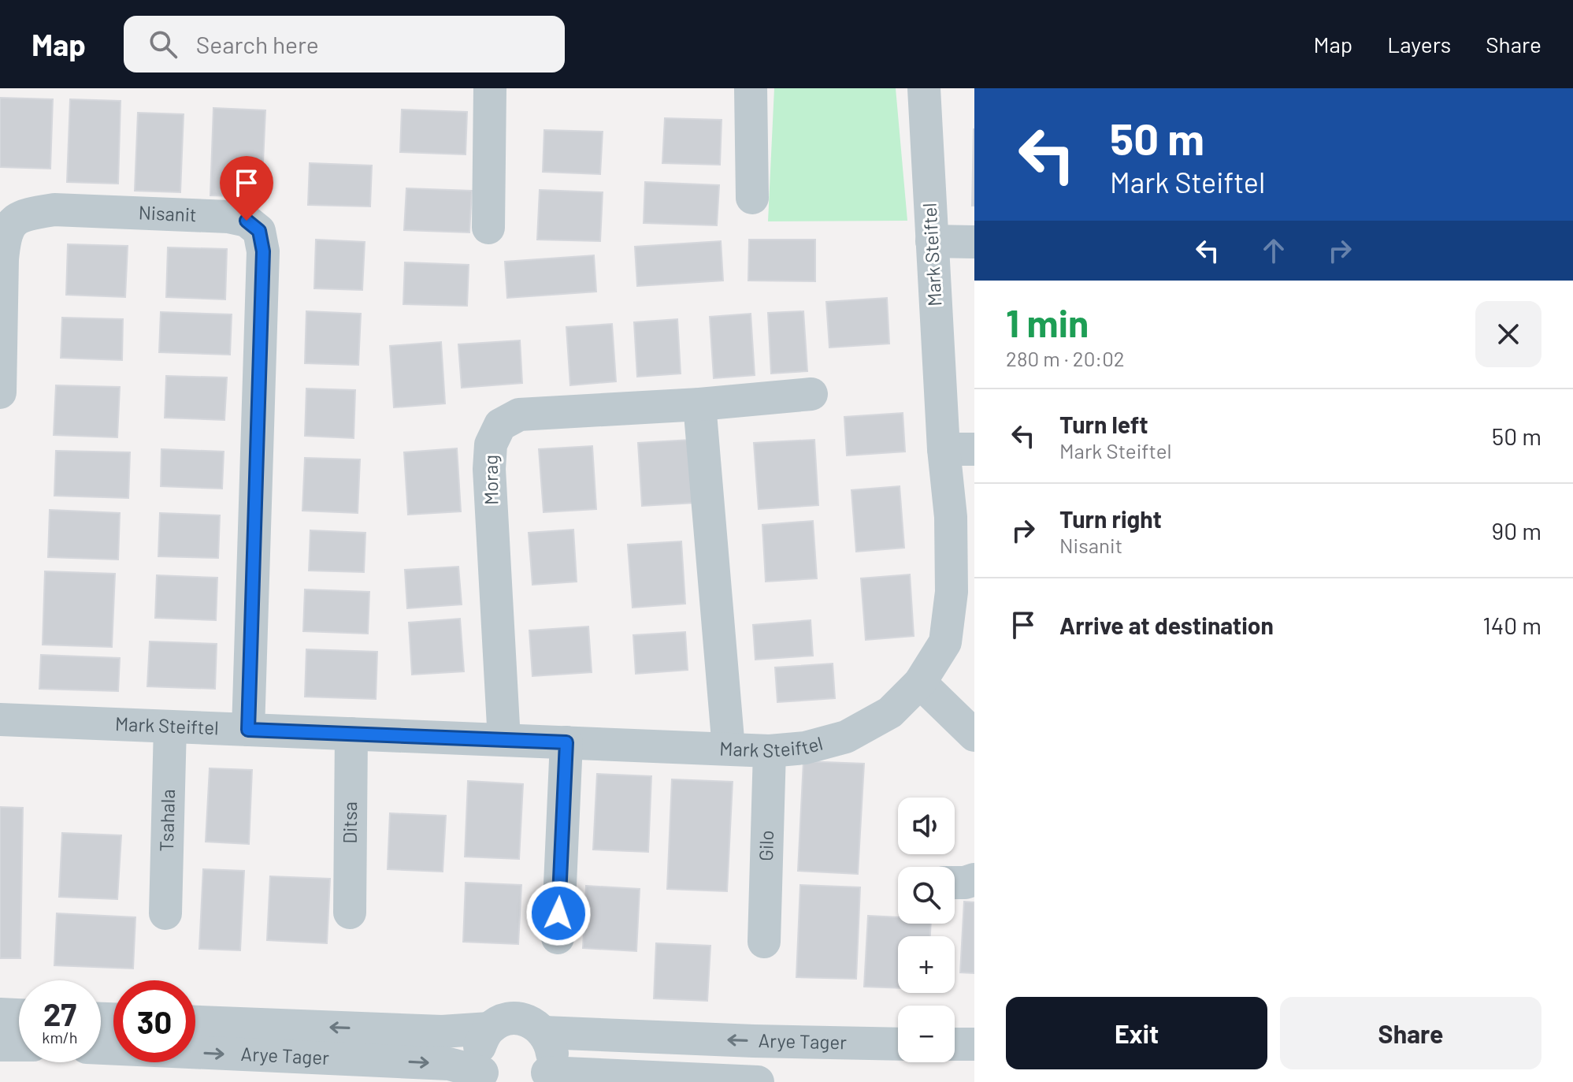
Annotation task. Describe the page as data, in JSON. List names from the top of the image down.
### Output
{
  "streets": {
    "street": [
      "Nisanit",
      "Mark Steiftel",
      "Morag",
      "Tsahala",
      "Ditsa",
      "Gilo",
      "Arye Tager"
    ]
  },
  "crossings": [
    ["Nisanit", "Mark Steiftel"],
    ["Mark Steiftel", "Morag"],
    ["Mark Steiftel", "Tsahala"],
    ["Mark Steiftel", "Ditsa"],
    ["Mark Steiftel", "Gilo"]
  ],
  "page": {
    "header": "Map",
    "search": "Search here",
    "nav": ["Map", "Layers", "Share"],
    "turn": ["50 m", "Mark Steiftel"],
    "heading": ["1 min", "280 m · 20:02"],
    "list": [
      {
        "name": "Turn left",
        "note": "Mark Steiftel",
        "value": "50 m"
      },
      {
        "name": "Turn right",
        "note": "Nisanit",
        "value": "90 m"
      },
      {
        "name": "Arrive at destination",
        "value": "140 m"
      }
    ],
    "map_buttons": ["+", "−"],
    "speed": "27 km/h",
    "limit": "30",
    "buttons": ["Exit", "Share"]
  }
}
